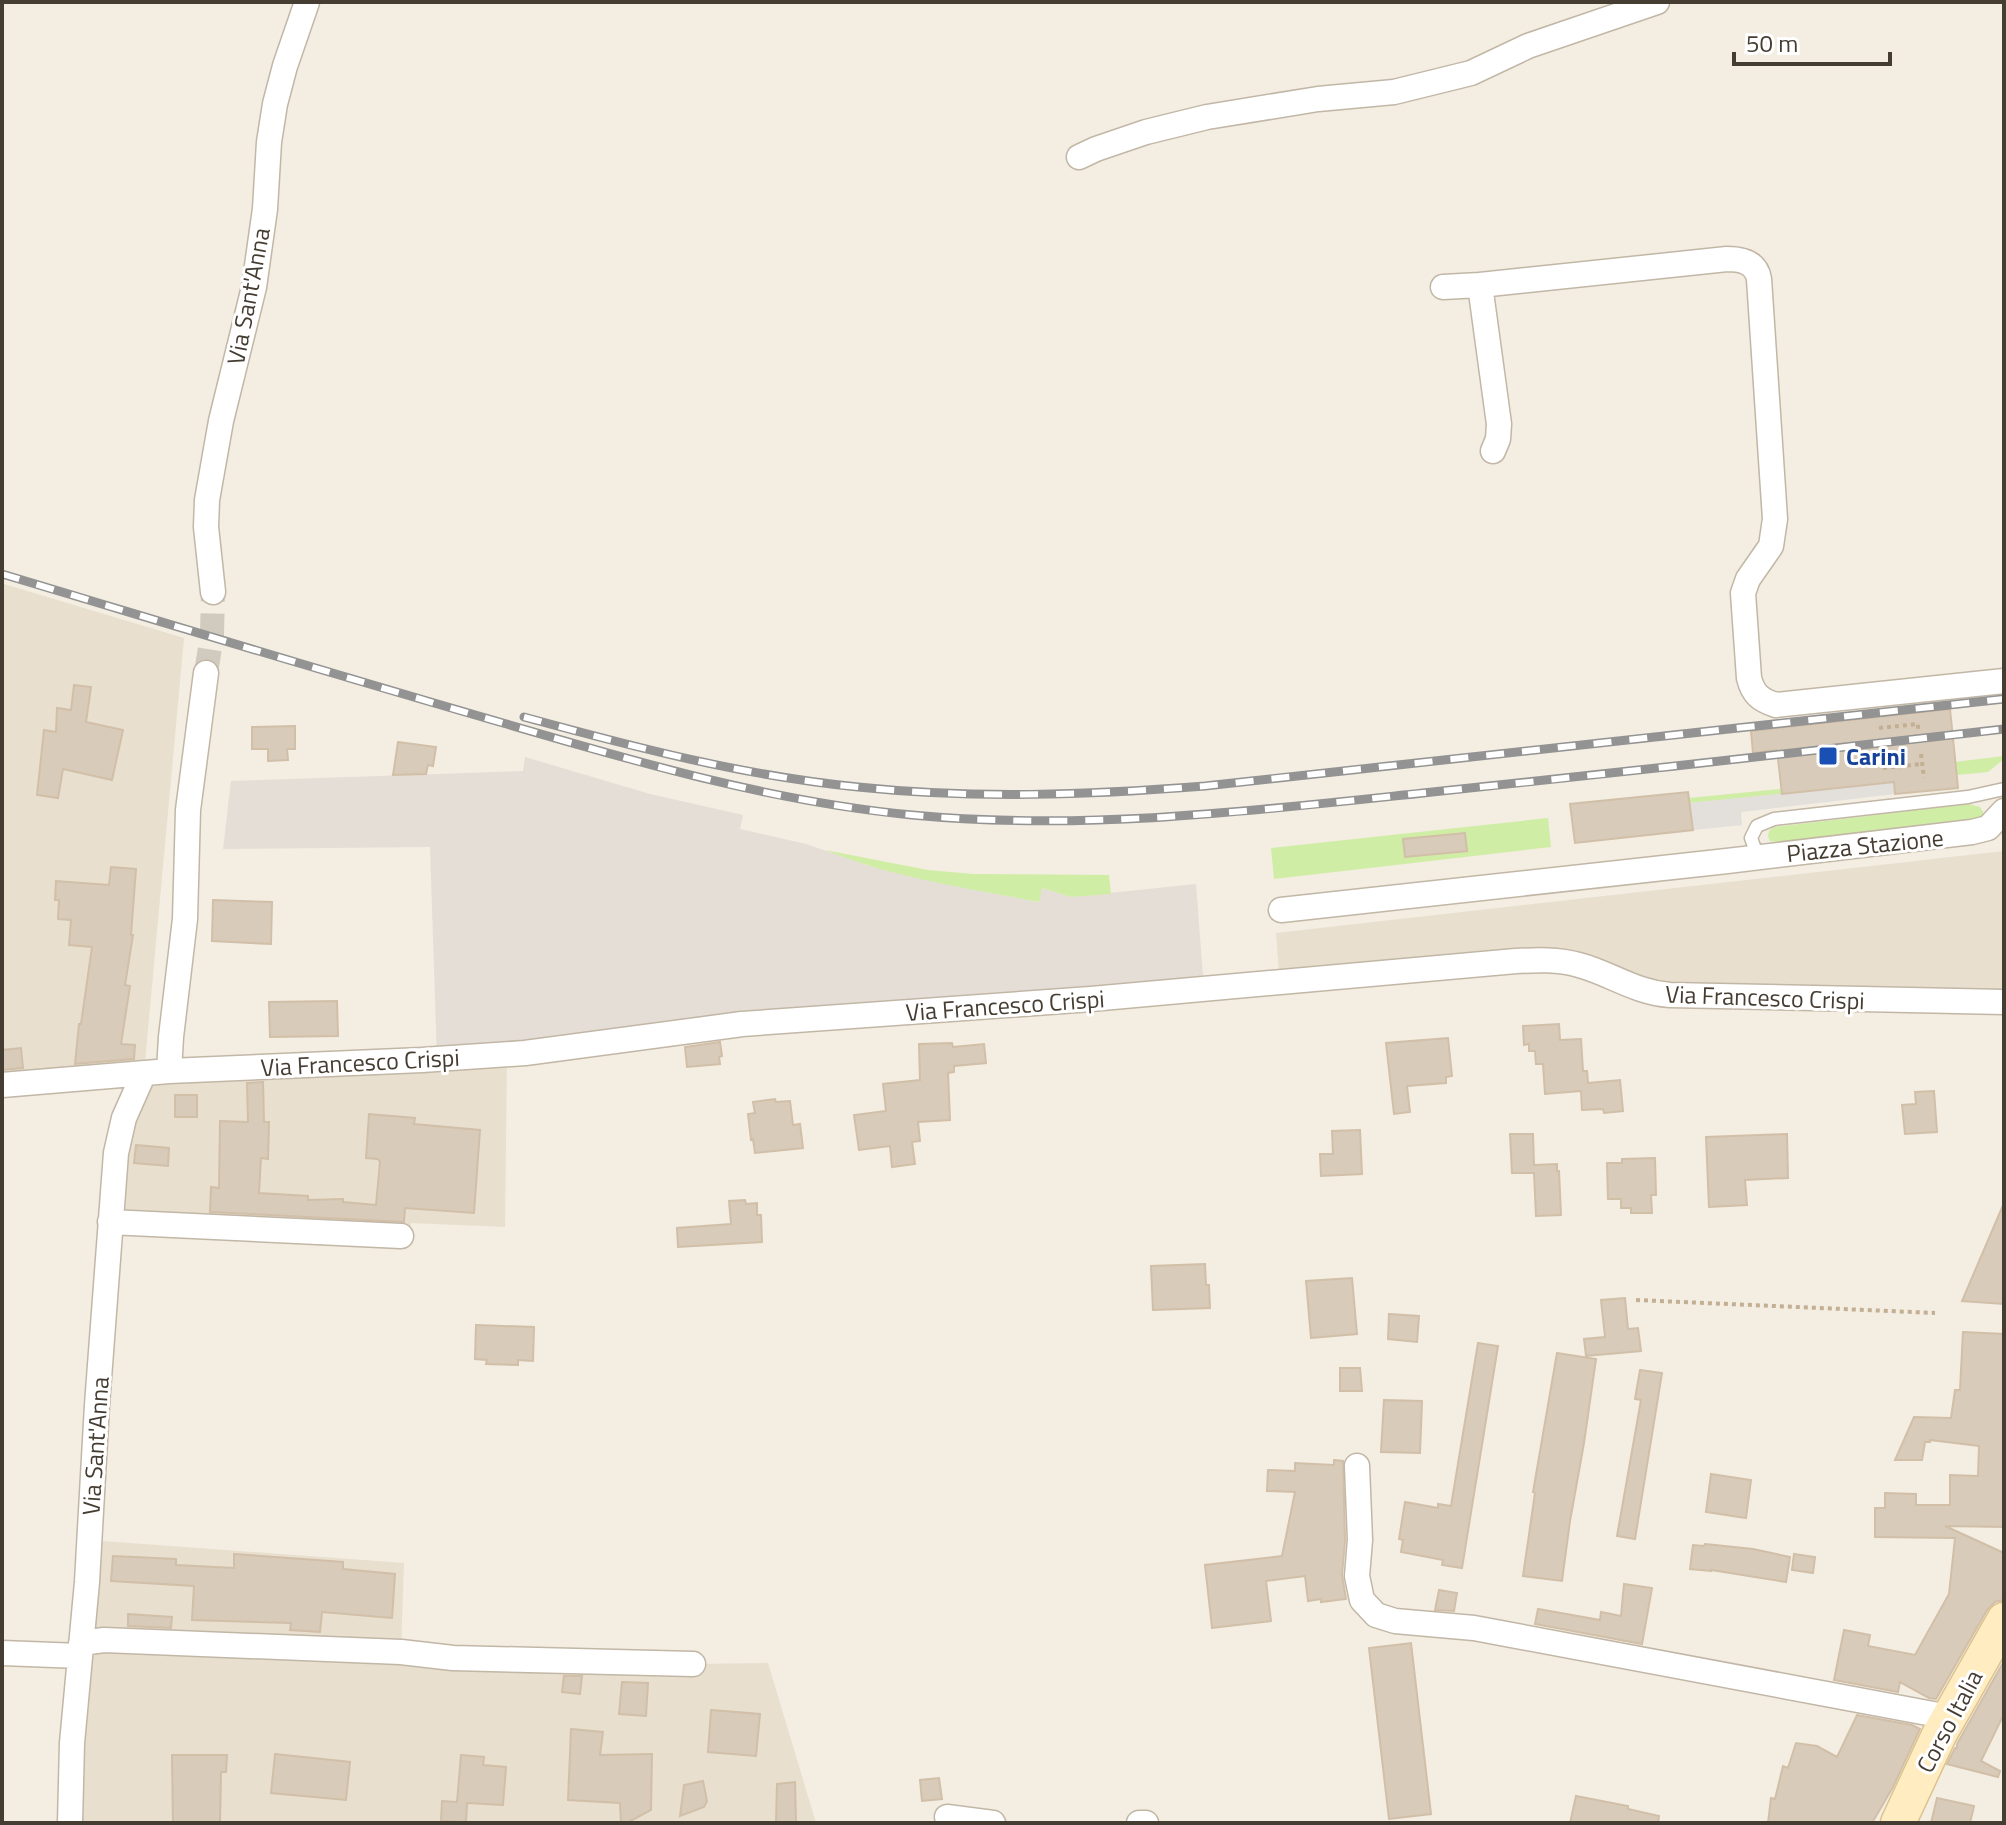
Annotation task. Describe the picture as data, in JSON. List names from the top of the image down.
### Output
{
  "streets": {
    "street": [
      "Via Sant'Anna",
      "Piazza Stazione",
      "Via Francesco Crispi",
      "Corso Italia"
    ]
  },
  "crossings": [
    ["Via Sant'Anna", "Via Francesco Crispi"]
  ],
  "places": {
    "transit": ["Carini"]
  },
  "scale_bar": "50 m"
}
